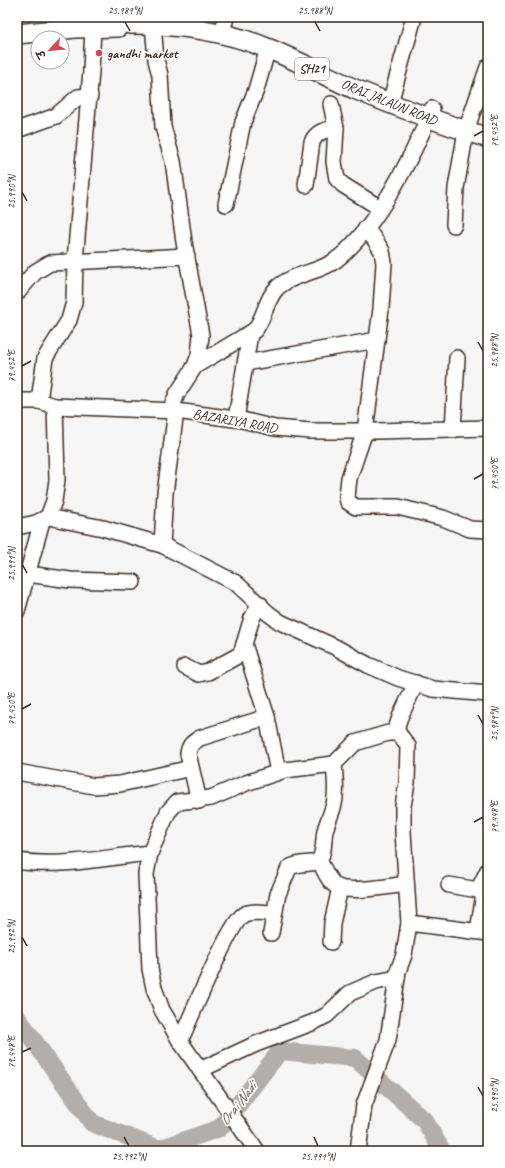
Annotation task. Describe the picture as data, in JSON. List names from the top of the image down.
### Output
{
  "streets": {
    "main road": ["SH21", "ORAI JALAUN ROAD"],
    "street": ["BAZARIYA ROAD"]
  },
  "water": ["Orai Nadi"],
  "places": ["gandhi market"],
  "north": "bottom left",
  "coordinates": [
    "25.989°N",
    "25.988°N",
    "79.452°E",
    "25.990°N",
    "79.450°E",
    "25.991°N",
    "79.448°E",
    "25.992°N"
  ]
}
